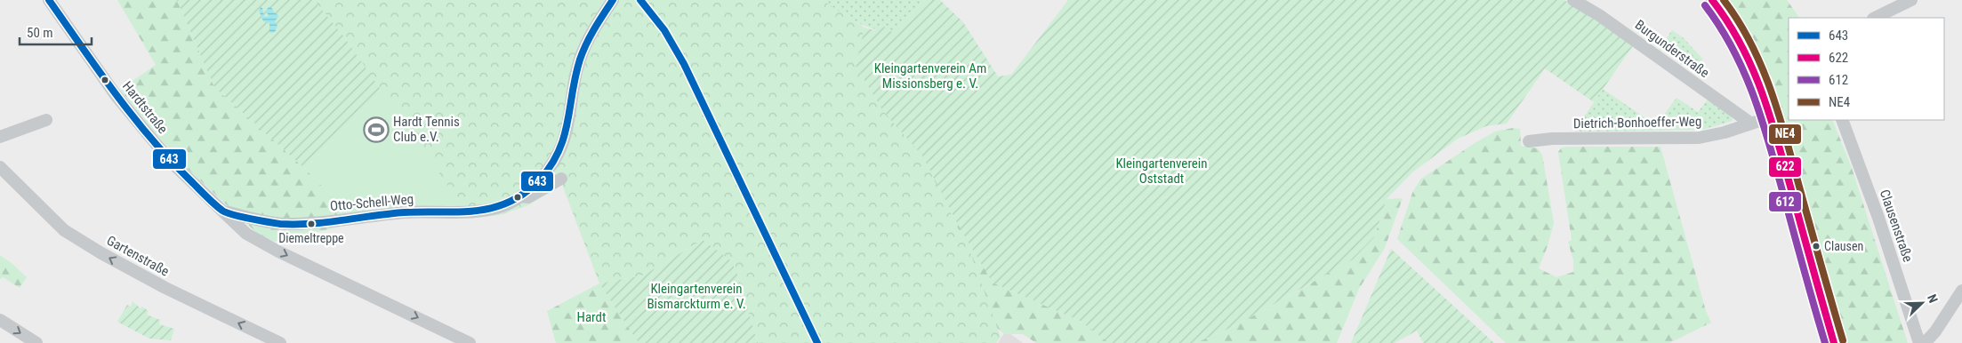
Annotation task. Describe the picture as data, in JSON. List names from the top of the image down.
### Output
{
  "streets": {
    "street": [
      "Burgunderstraße",
      "Hardtstraße",
      "Dietrich-Bonhoeffer-Weg",
      "Otto-Schell-Weg",
      "Clausenstraße",
      "Gartenstraße"
    ]
  },
  "crossings": [
    ["Burgunderstraße", "Dietrich-Bonhoeffer-Weg"],
    ["Hardtstraße", "Otto-Schell-Weg"]
  ],
  "one_way": ["Hardtstraße", "Gartenstraße"],
  "parks": [
    "Kleingartenverein Am Missionsberg e. V.",
    "Kleingartenverein Oststadt",
    "Kleingartenverein Bismarckturm e. V.",
    "Hardt"
  ],
  "places": {
    "sports": ["Hardt Tennis Club e.V."],
    "other": ["Diemeltreppe", "Clausen"]
  },
  "lines": [
    "transit line 643",
    "transit line 622",
    "transit line NE4",
    "transit line 612"
  ],
  "legend": [
    "643",
    "622",
    "612",
    "NE4"
  ],
  "scale_bar": "50 m",
  "north": "top right"
}
